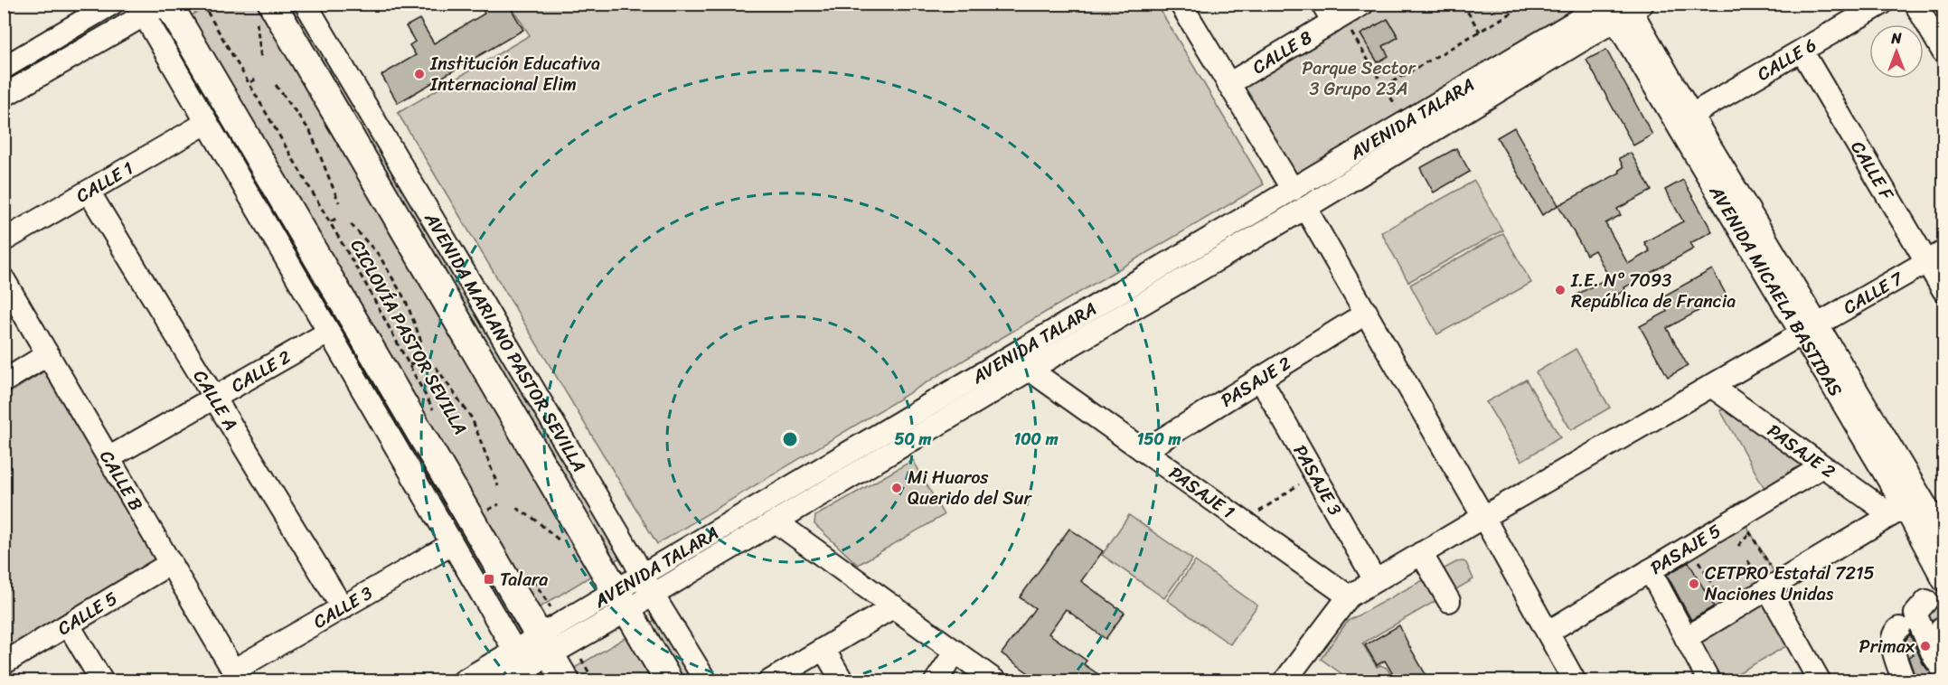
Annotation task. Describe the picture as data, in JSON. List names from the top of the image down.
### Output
{
  "streets": {
    "main road": ["AVENIDA MARIANO PASTOR SEVILLA"],
    "street": [
      "CALLE 8",
      "CALLE 6",
      "AVENIDA TALARA",
      "CALLE F",
      "CALLE 1",
      "AVENIDA MICAELA BASTIDAS",
      "CALLE 7",
      "CALLE 2",
      "PASAJE 2",
      "CALLE A",
      "CALLE B",
      "PASAJE 3",
      "PASAJE 1",
      "PASAJE 5",
      "CALLE 3",
      "CALLE 5"
    ],
    "path": ["CICLOVÍA PASTOR SEVILLA"]
  },
  "crossings": [
    ["CALLE 6", "CALLE F"],
    ["CALLE 6", "AVENIDA MICAELA BASTIDAS"],
    ["AVENIDA TALARA", "AVENIDA MICAELA BASTIDAS"],
    ["AVENIDA TALARA", "AVENIDA MARIANO PASTOR SEVILLA"],
    ["AVENIDA TALARA", "PASAJE 1"],
    ["CALLE F", "CALLE 7"],
    ["CALLE 1", "CALLE A"],
    ["AVENIDA MICAELA BASTIDAS", "CALLE 7"],
    ["AVENIDA MICAELA BASTIDAS", "PASAJE 2"],
    ["CALLE 7", "PASAJE 2"],
    ["CALLE 7", "PASAJE 3"],
    ["CALLE 7", "PASAJE 1"],
    ["CALLE 2", "CALLE A"],
    ["CALLE 2", "CALLE B"],
    ["PASAJE 2", "PASAJE 3"],
    ["PASAJE 2", "PASAJE 1"],
    ["PASAJE 2", "PASAJE 5"],
    ["CALLE A", "CALLE 3"],
    ["CALLE B", "CALLE 3"],
    ["CALLE B", "CALLE 5"]
  ],
  "parks": ["Parque Sector 3 Grupo 23A"],
  "places": {
    "other": [
      "Institución Educativa Internacional Elim",
      "I.E. N° 7093 República de Francia",
      "Mi Huaros Querido del Sur",
      "CETPRO Estatal 7215 Naciones Unidas",
      "Primax"
    ],
    "transit": ["Talara"]
  },
  "north": "top",
  "rings": ["50 m", "100 m", "150 m"]
}
